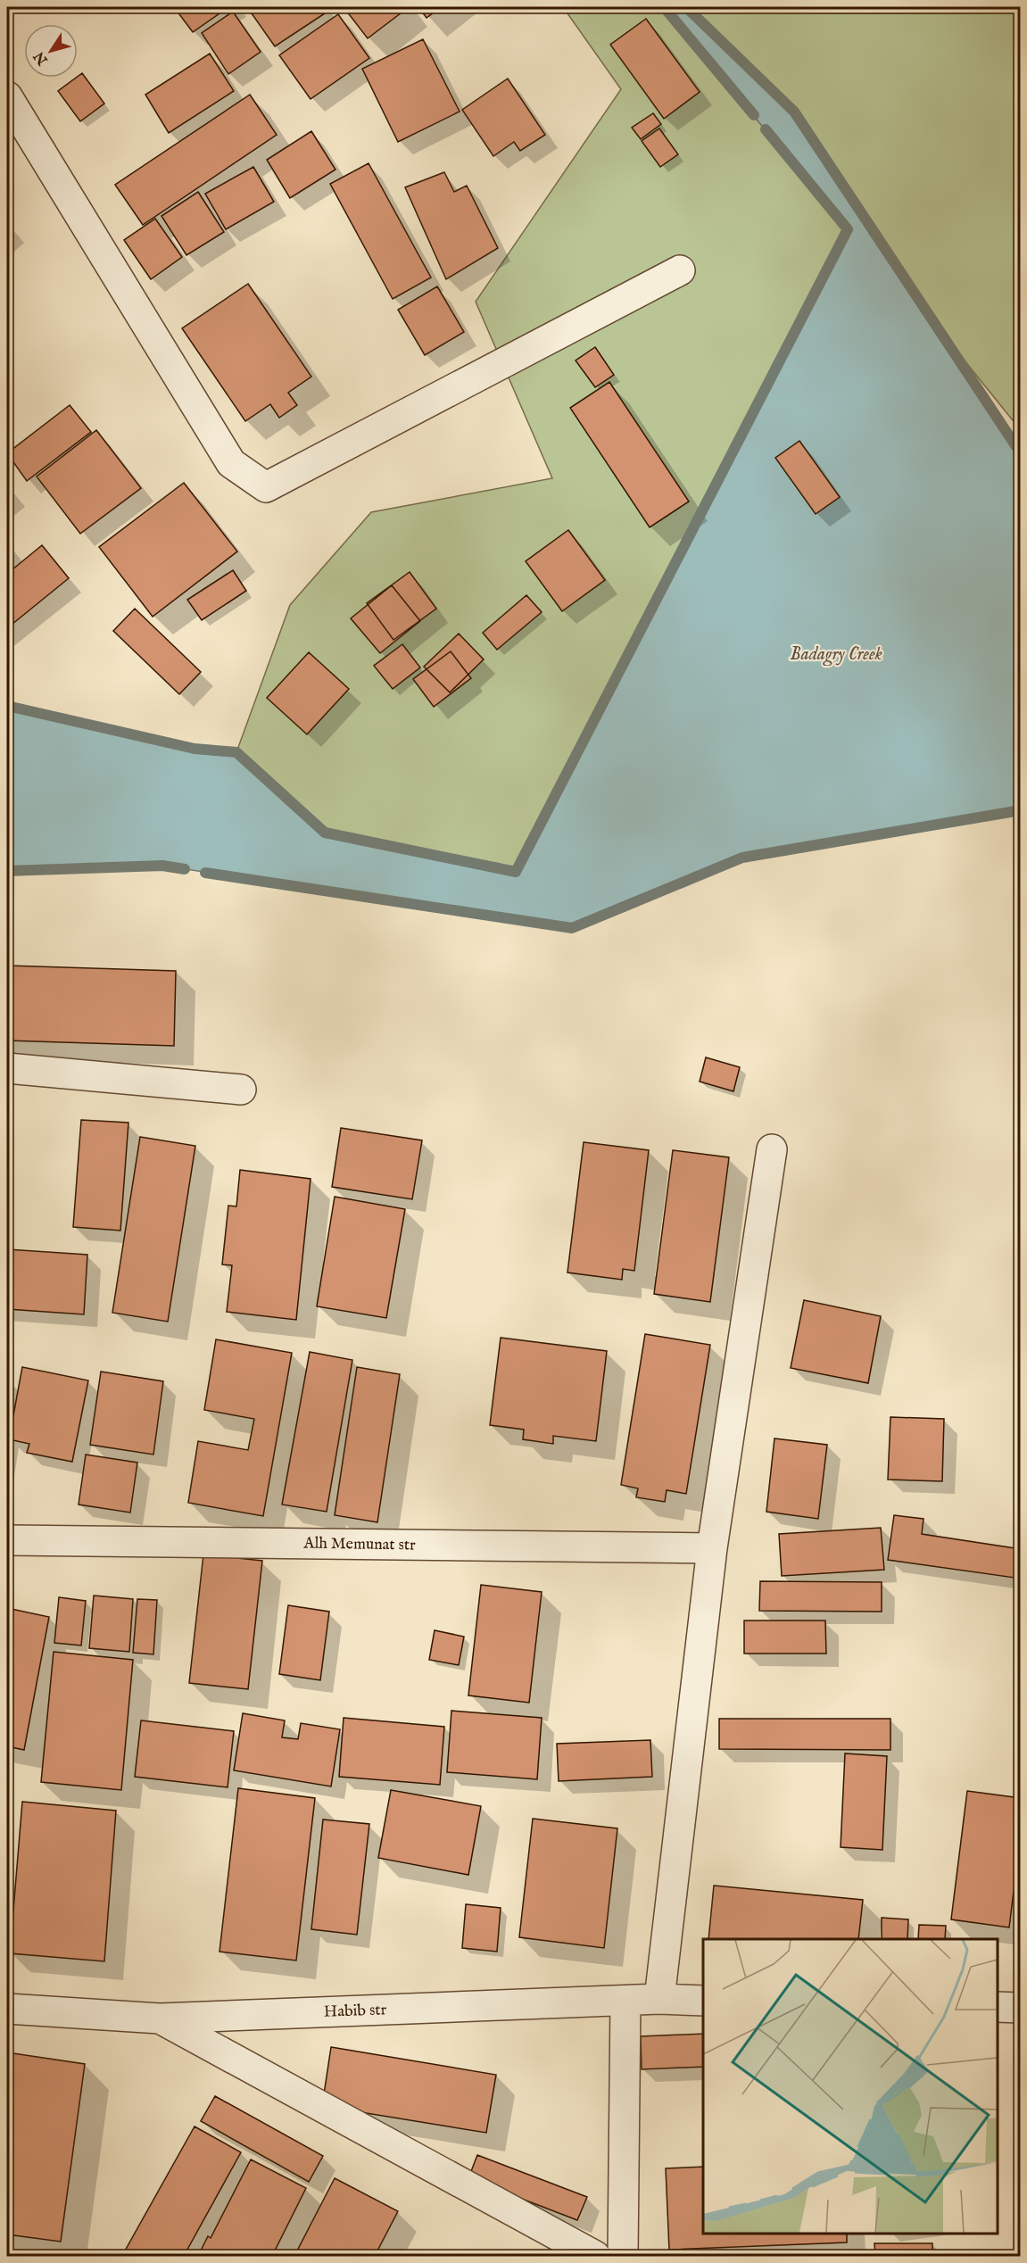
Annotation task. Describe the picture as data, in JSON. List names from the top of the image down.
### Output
{
  "streets": {
    "street": ["Alh Memunat str", "Habib str"]
  },
  "water": ["Badagry Creek"],
  "north": "bottom left"
}
